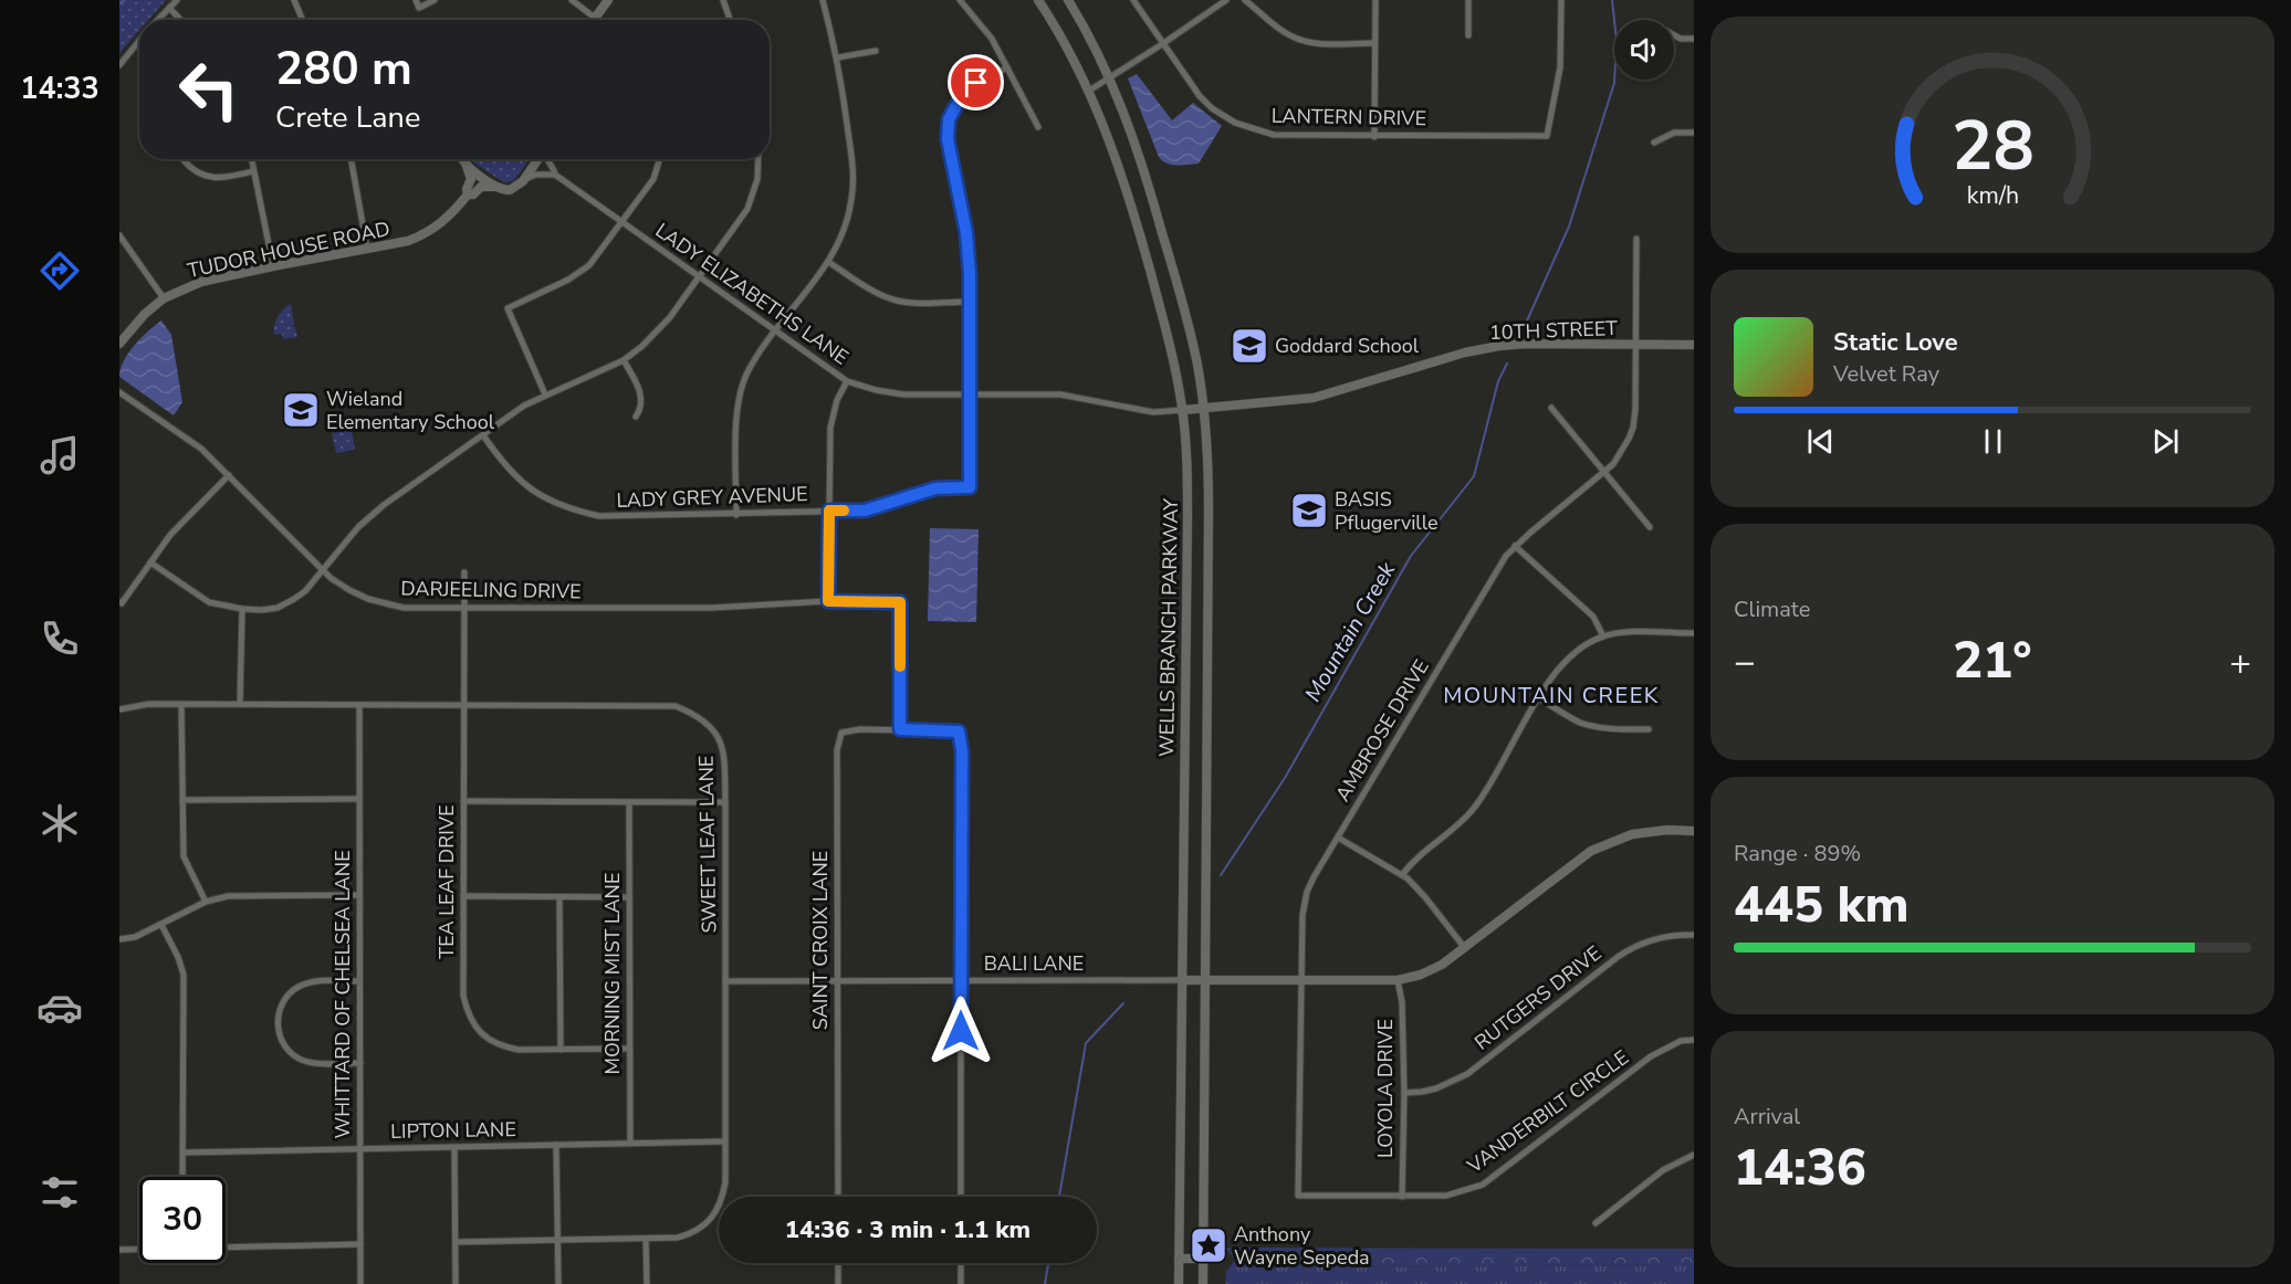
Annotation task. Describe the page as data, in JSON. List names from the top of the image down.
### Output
{
  "streets": {
    "main road": ["TUDOR HOUSE ROAD", "10TH STREET", "WELLS BRANCH PARKWAY"],
    "street": [
      "LANTERN DRIVE",
      "LADY ELIZABETHS LANE",
      "LADY GREY AVENUE",
      "DARJEELING DRIVE",
      "AMBROSE DRIVE",
      "SWEET LEAF LANE",
      "TEA LEAF DRIVE",
      "SAINT CROIX LANE",
      "BALI LANE",
      "MORNING MIST LANE",
      "WHITTARD OF CHELSEA LANE",
      "RUTGERS DRIVE",
      "LOYOLA DRIVE",
      "VANDERBILT CIRCLE",
      "LIPTON LANE"
    ]
  },
  "crossings": [
    ["LADY ELIZABETHS LANE", "10TH STREET"],
    ["LADY ELIZABETHS LANE", "LADY GREY AVENUE"],
    ["LADY ELIZABETHS LANE", "WELLS BRANCH PARKWAY"],
    ["10TH STREET", "WELLS BRANCH PARKWAY"],
    ["10TH STREET", "AMBROSE DRIVE"],
    ["DARJEELING DRIVE", "TEA LEAF DRIVE"],
    ["DARJEELING DRIVE", "SAINT CROIX LANE"],
    ["WELLS BRANCH PARKWAY", "BALI LANE"],
    ["AMBROSE DRIVE", "VANDERBILT CIRCLE"],
    ["SWEET LEAF LANE", "TEA LEAF DRIVE"],
    ["SWEET LEAF LANE", "BALI LANE"],
    ["SWEET LEAF LANE", "WHITTARD OF CHELSEA LANE"],
    ["SWEET LEAF LANE", "LIPTON LANE"],
    ["TEA LEAF DRIVE", "MORNING MIST LANE"],
    ["SAINT CROIX LANE", "BALI LANE"],
    ["MORNING MIST LANE", "LIPTON LANE"],
    ["WHITTARD OF CHELSEA LANE", "LIPTON LANE"],
    ["RUTGERS DRIVE", "LOYOLA DRIVE"],
    ["LOYOLA DRIVE", "VANDERBILT CIRCLE"]
  ],
  "districts": ["MOUNTAIN CREEK"],
  "water": ["Mountain Creek"],
  "places": {
    "school or university": ["Goddard School", "Wieland Elementary School", "BASIS Pflugerville"],
    "place": ["Anthony Wayne Sepeda"]
  },
  "page": {
    "tabs": "14:33",
    "turn": ["280 m", "Crete Lane"],
    "song": ["Static Love", "Velvet Ray"],
    "tile": [
      "Climate",
      ["Range · 89%", "445 km"],
      ["Arrival", "14:36"]
    ],
    "heat": ["−", "21°", "+"],
    "limit": "30",
    "trip": "14:36 · 3 min · 1.1 km",
    "gauge": ["28", "km/h"]
  }
}
